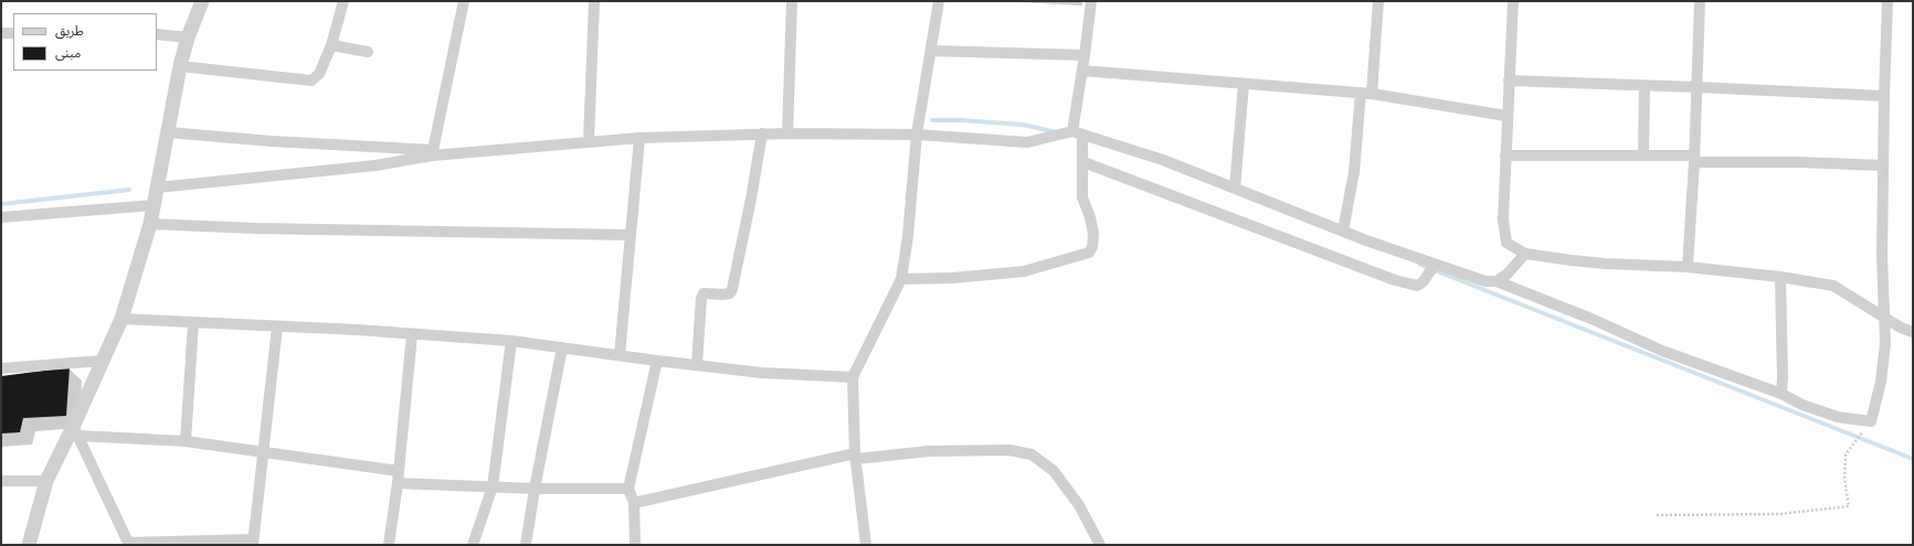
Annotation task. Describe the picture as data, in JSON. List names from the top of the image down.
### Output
{
  "legend": ["طريق", "مبنى"]
}
